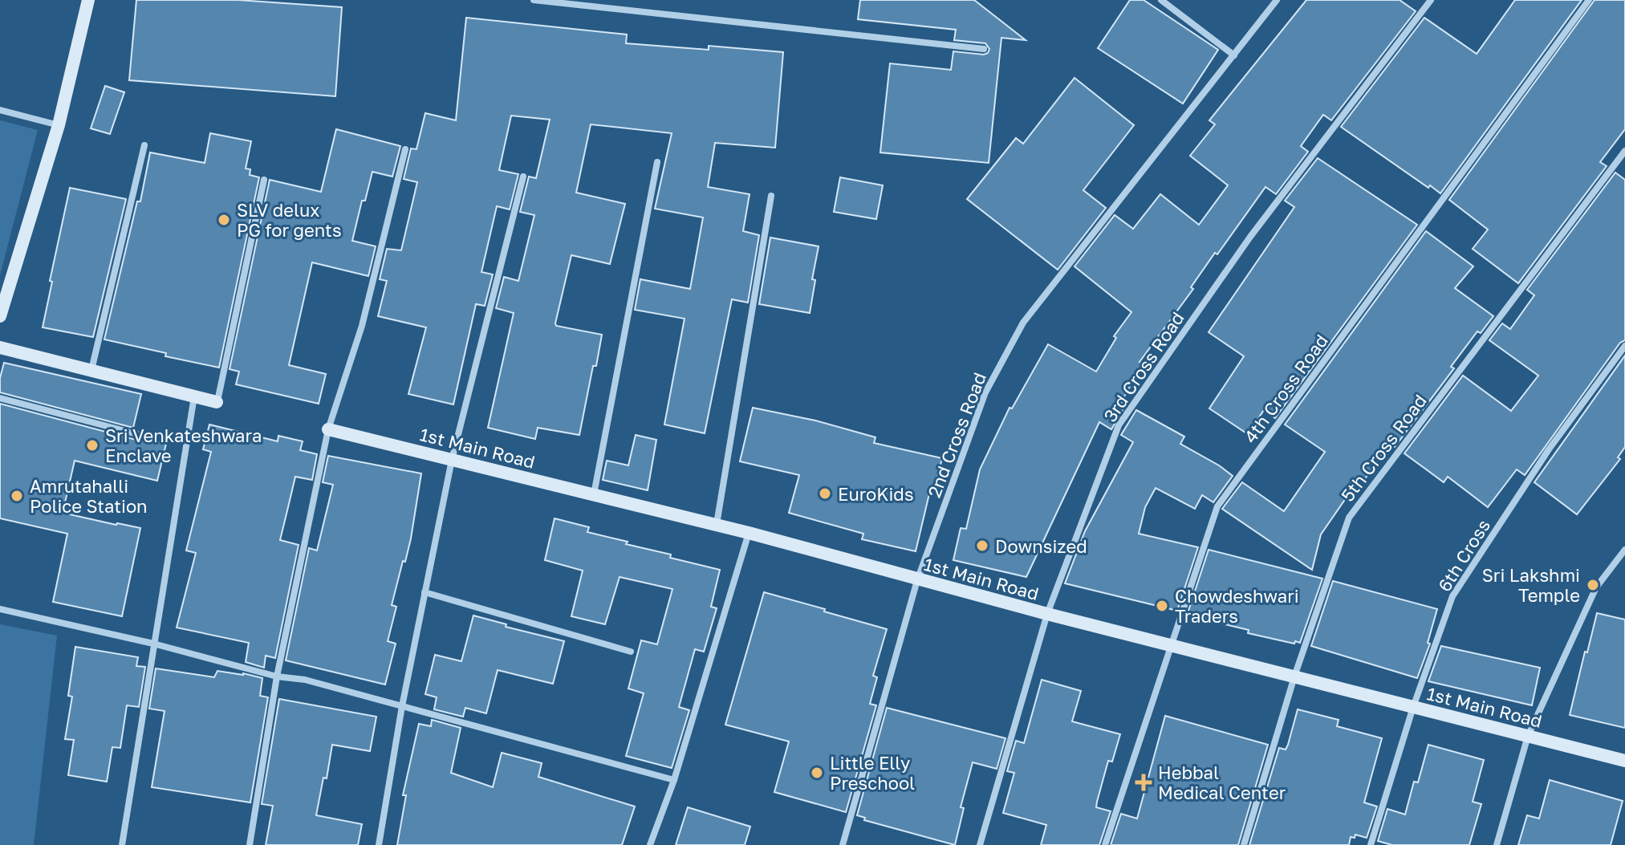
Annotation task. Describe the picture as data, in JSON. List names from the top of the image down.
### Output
{
  "streets": {
    "street": [
      "3rd Cross Road",
      "4th Cross Road",
      "2nd Cross Road",
      "1st Main Road",
      "5th Cross Road",
      "6th Cross"
    ]
  },
  "crossings": [
    ["3rd Cross Road", "1st Main Road"],
    ["4th Cross Road", "1st Main Road"],
    ["2nd Cross Road", "1st Main Road"],
    ["1st Main Road", "5th Cross Road"],
    ["1st Main Road", "6th Cross"]
  ],
  "places": {
    "other": [
      "SLV delux PG for gents",
      "Sri Venkateshwara Enclave",
      "EuroKids",
      "Amrutahalli Police Station",
      "Downsized",
      "Sri Lakshmi Temple",
      "Chowdeshwari Traders",
      "Little Elly Preschool"
    ],
    "health": ["Hebbal Medical Center"]
  }
}
